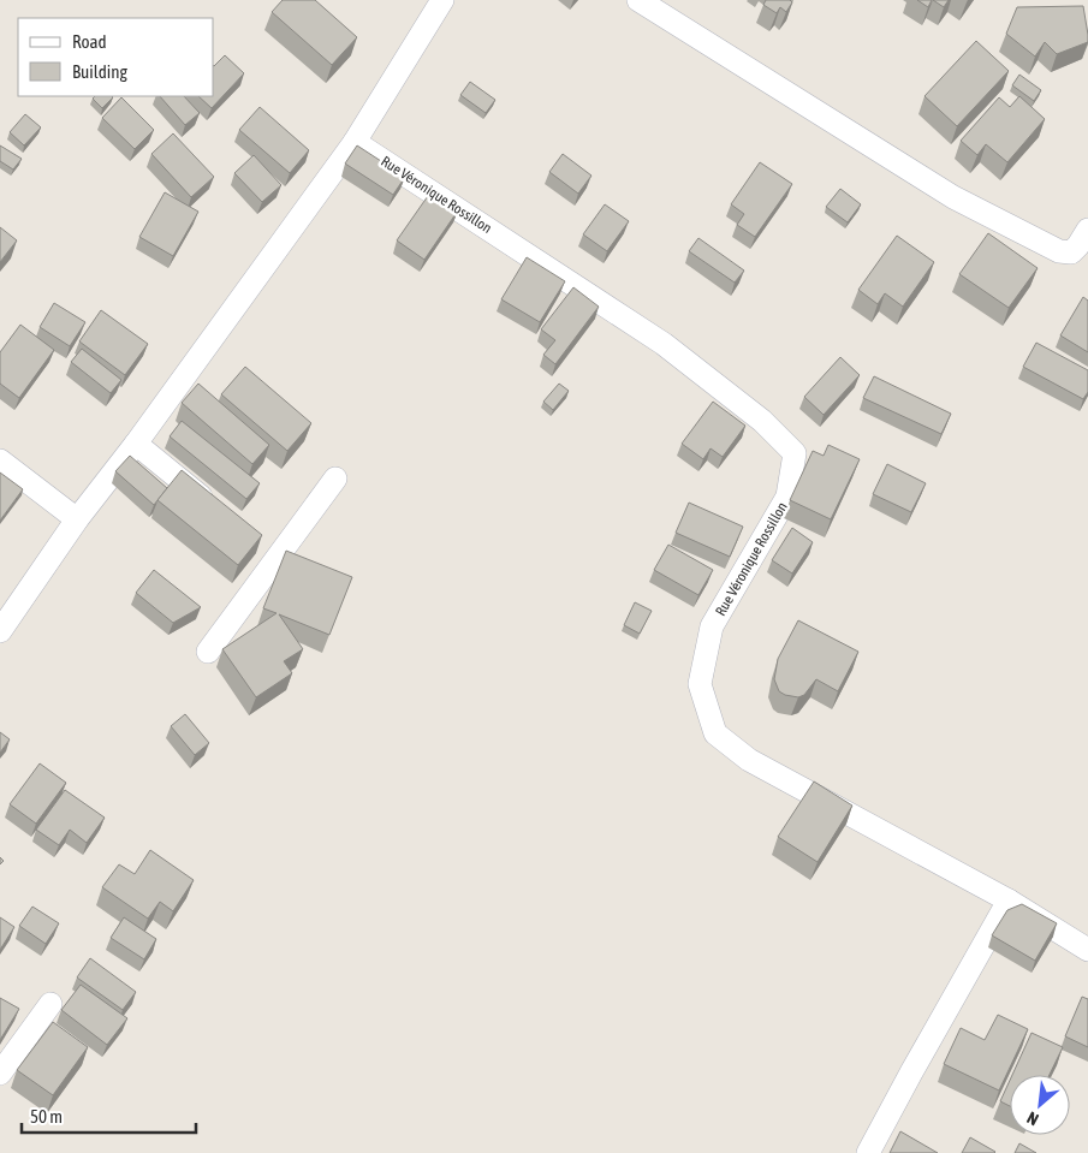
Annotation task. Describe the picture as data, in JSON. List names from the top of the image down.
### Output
{
  "streets": {
    "street": ["Rue Véronique Rossillon"]
  },
  "legend": ["Road", "Building"],
  "scale_bar": "50 m",
  "north": "bottom left"
}
